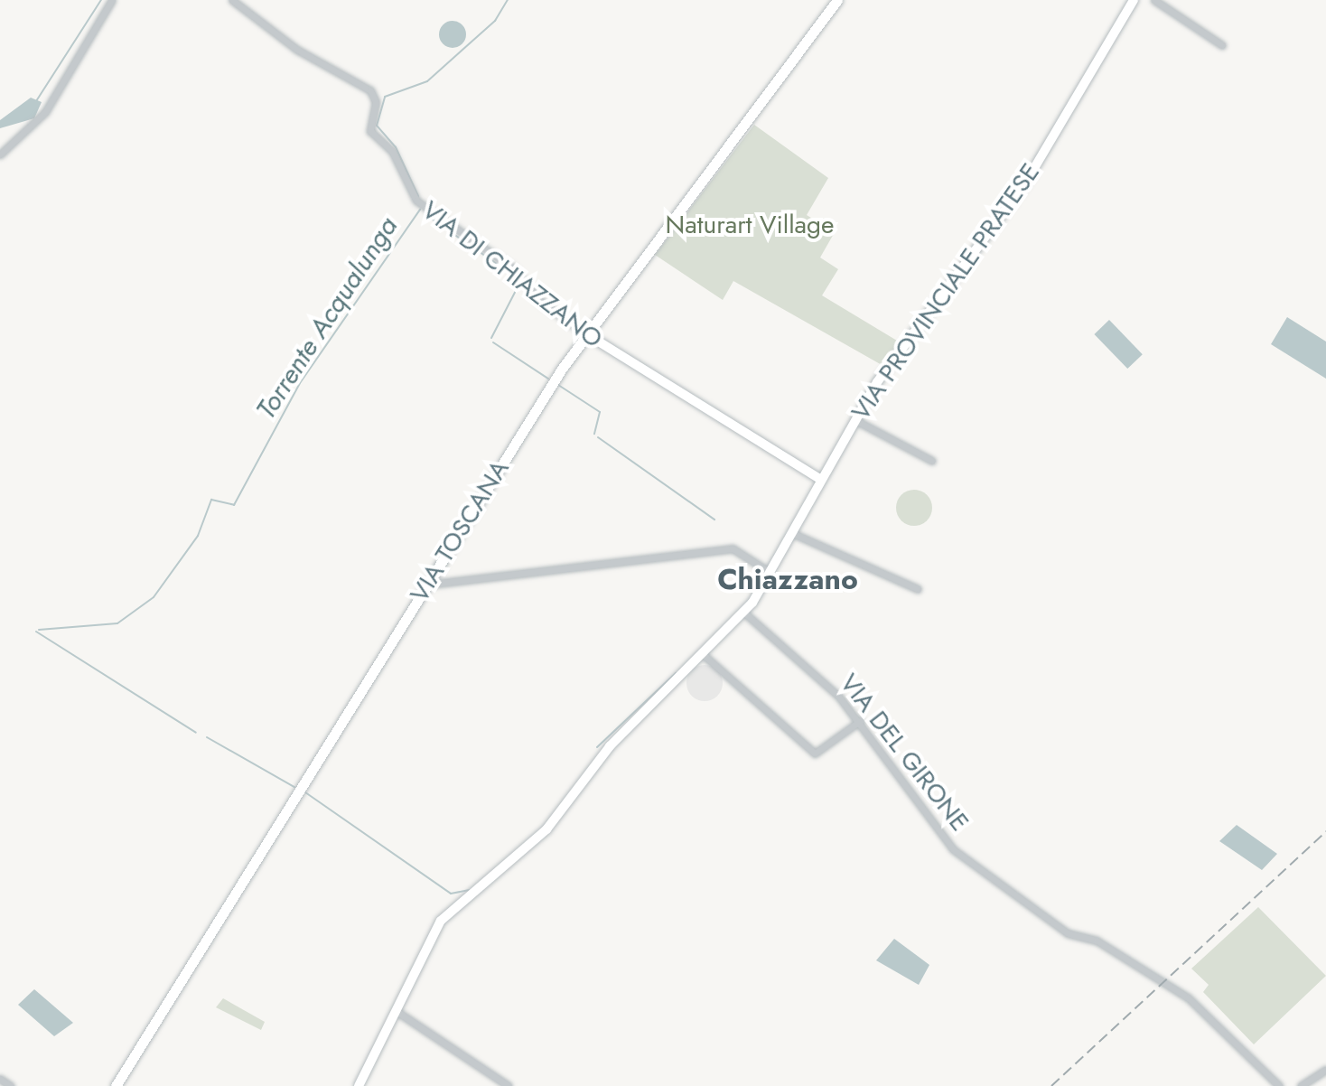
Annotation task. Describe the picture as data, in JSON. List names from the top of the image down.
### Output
{
  "streets": {
    "main road": ["VIA TOSCANA"],
    "street": ["VIA DI CHIAZZANO", "VIA PROVINCIALE PRATESE", "VIA DEL GIRONE"]
  },
  "crossings": [
    ["VIA DI CHIAZZANO", "VIA PROVINCIALE PRATESE"],
    ["VIA DI CHIAZZANO", "VIA TOSCANA"],
    ["VIA PROVINCIALE PRATESE", "VIA DEL GIRONE"]
  ],
  "districts": ["Chiazzano"],
  "water": ["Torrente Acqualunga"],
  "parks": ["Naturart Village"]
}
